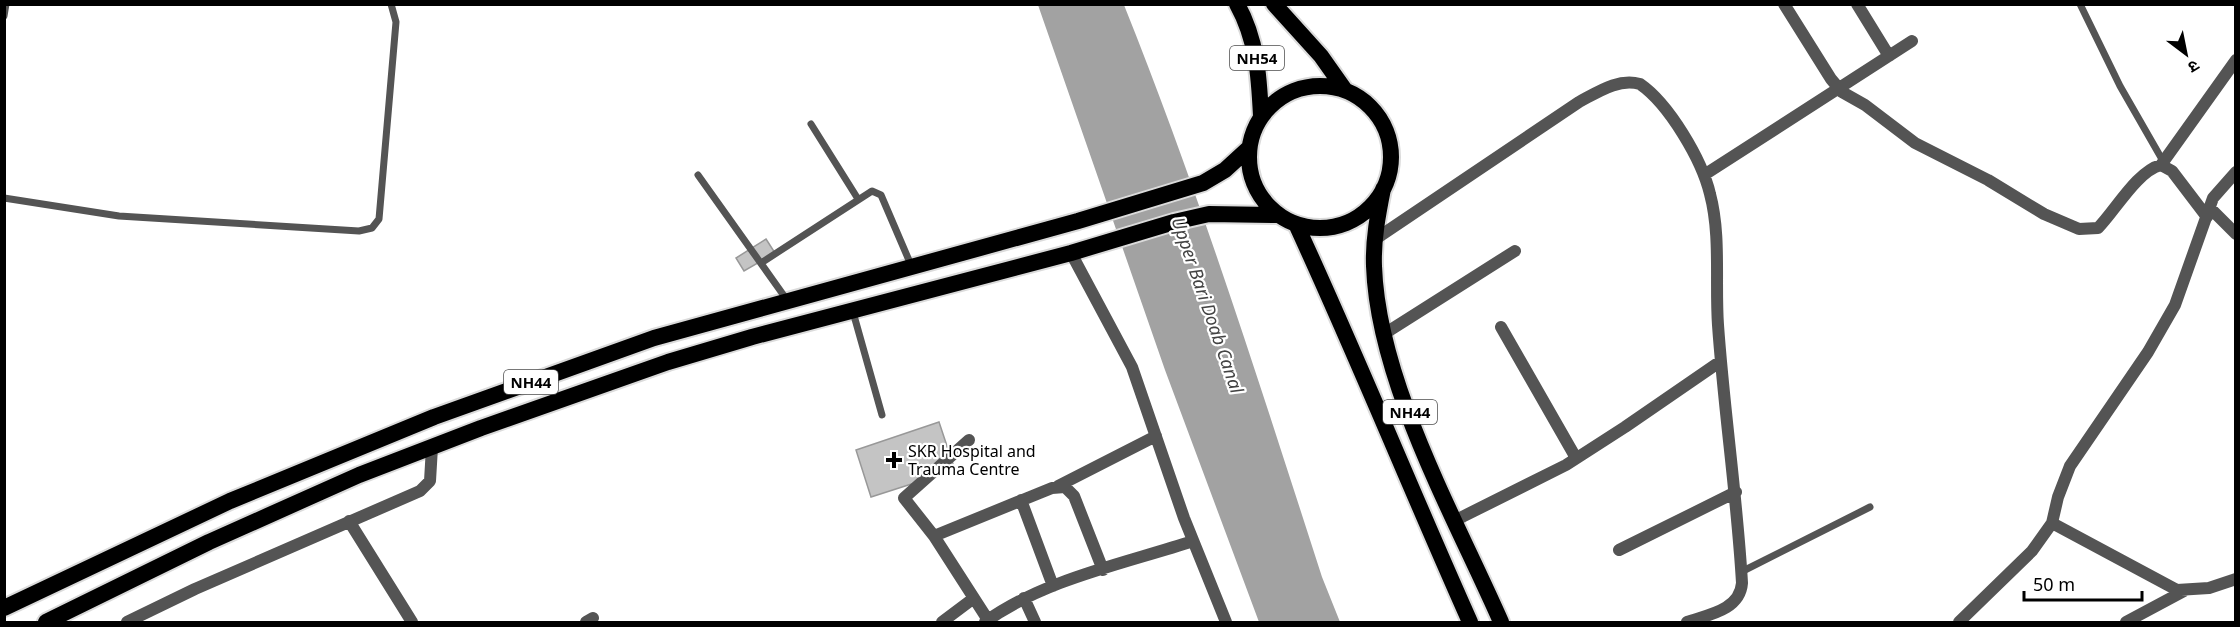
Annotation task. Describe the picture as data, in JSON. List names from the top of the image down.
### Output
{
  "streets": {
    "highway": ["NH54", "NH44"]
  },
  "crossings": [
    ["NH54", "NH44"]
  ],
  "water": ["Upper Bari Doab Canal"],
  "places": {
    "health": ["SKR Hospital and Trauma Centre"]
  },
  "scale_bar": "50 m",
  "north": "bottom right"
}
